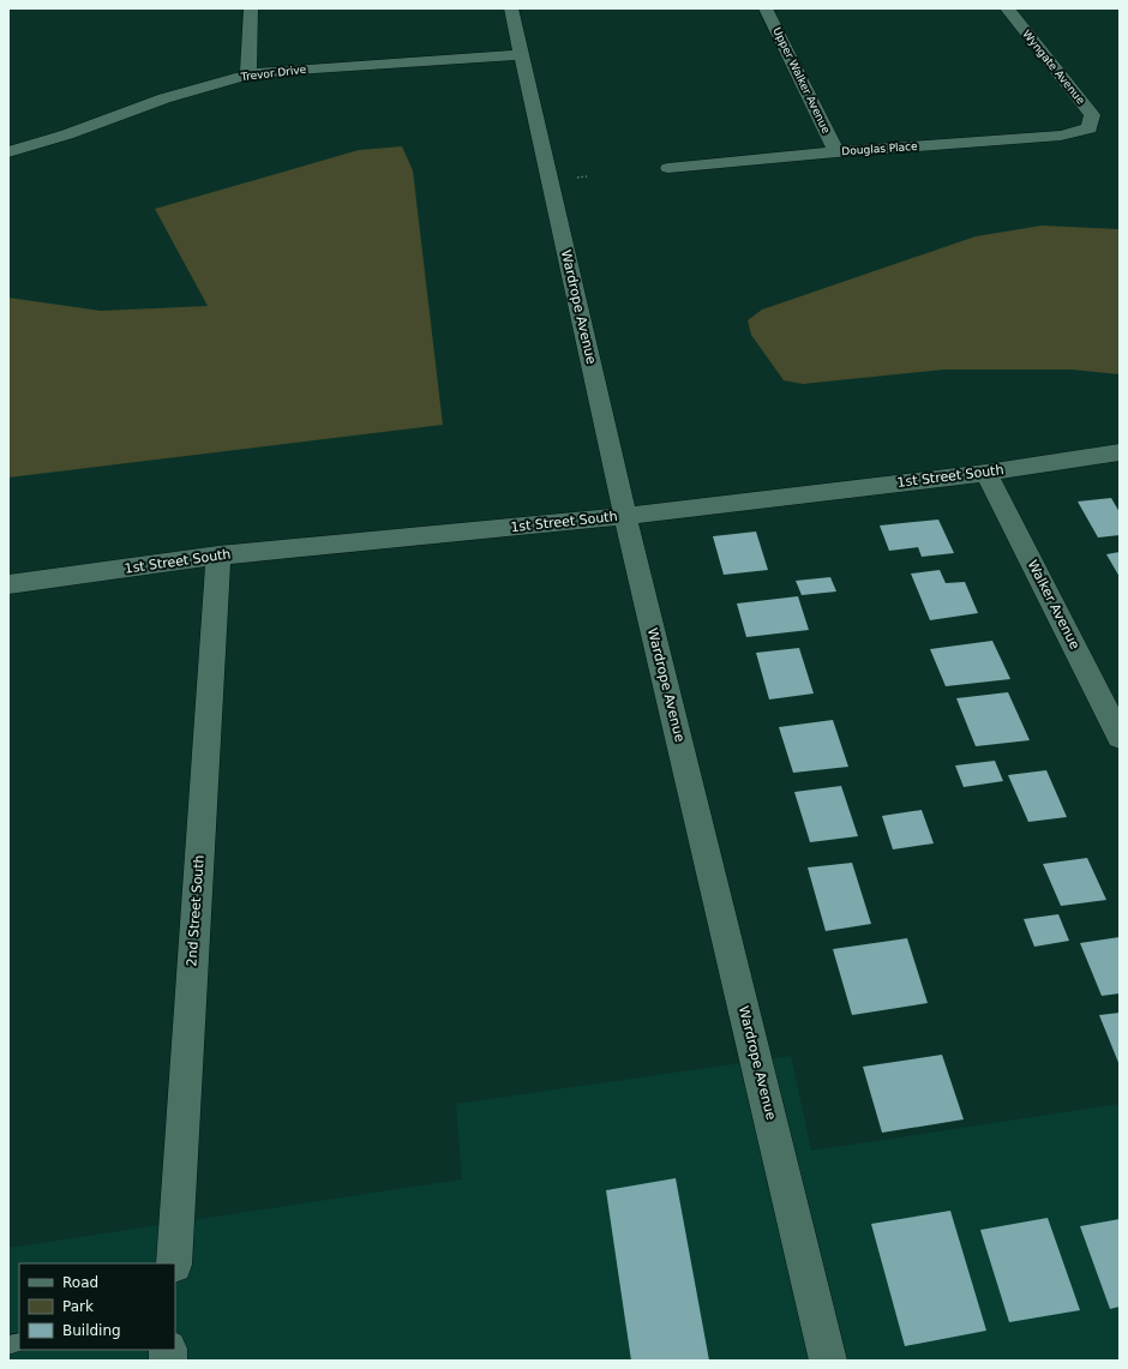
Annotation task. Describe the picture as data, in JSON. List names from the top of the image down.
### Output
{
  "streets": {
    "street": [
      "Wyngate Avenue",
      "Trevor Drive",
      "Upper Walker Avenue",
      "Douglas Place",
      "Wardrope Avenue",
      "1st Street South",
      "Walker Avenue",
      "2nd Street South"
    ]
  },
  "crossings": [
    ["Wyngate Avenue", "Douglas Place"],
    ["Trevor Drive", "Wardrope Avenue"],
    ["Upper Walker Avenue", "Douglas Place"],
    ["Wardrope Avenue", "1st Street South"],
    ["1st Street South", "Walker Avenue"],
    ["1st Street South", "2nd Street South"]
  ],
  "legend": ["Road", "Park", "Building"]
}
